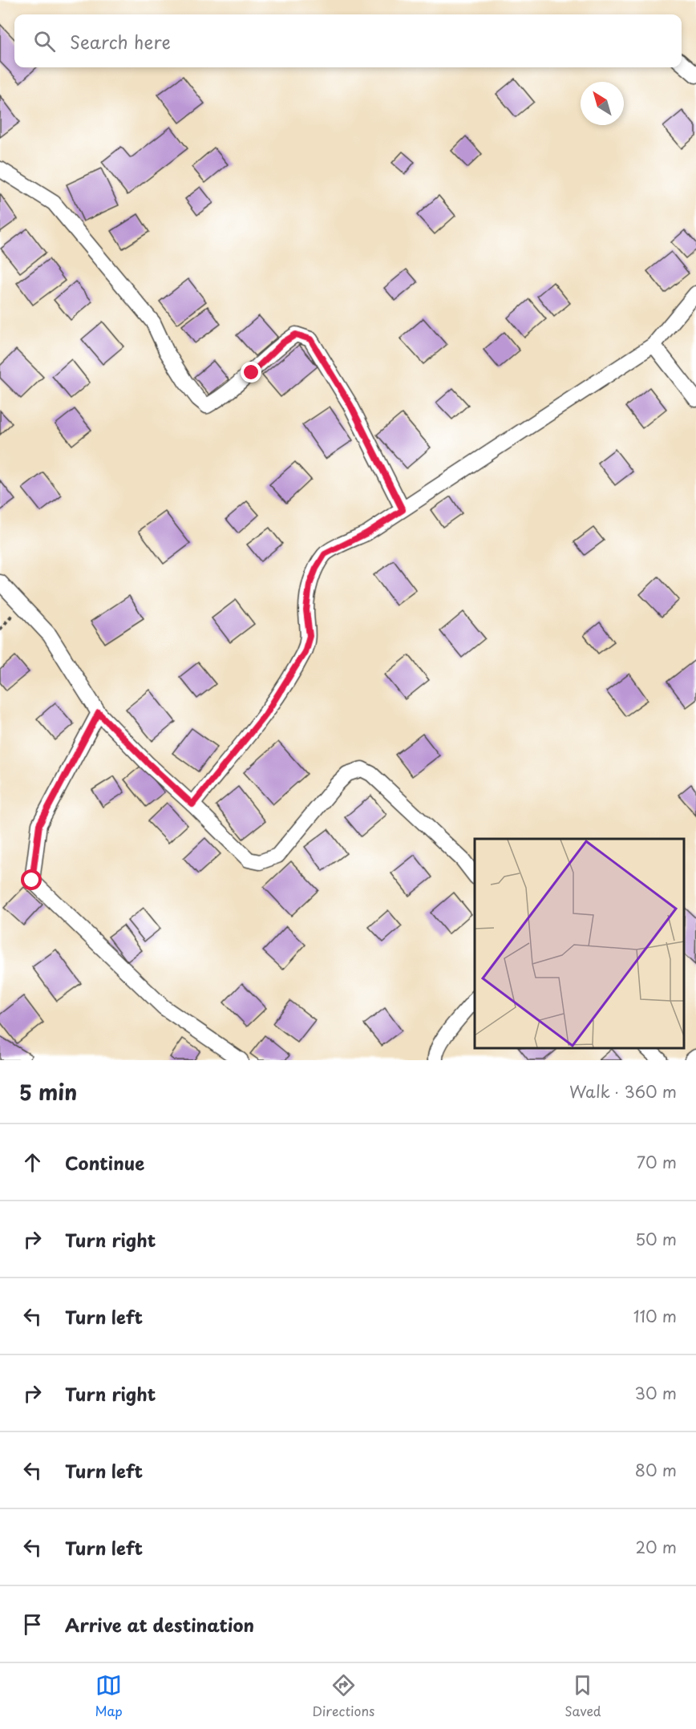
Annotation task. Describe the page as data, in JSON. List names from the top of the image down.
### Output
{
  "north": "top left",
  "page": {
    "search": "Search here",
    "heading": ["5 min", "Walk · 360 m"],
    "list": [
      ["Continue", "70 m"],
      ["Turn right", "50 m"],
      ["Turn left", "110 m"],
      ["Turn right", "30 m"],
      ["Turn left", "80 m"],
      ["Turn left", "20 m"],
      "Arrive at destination"
    ],
    "nav": ["Map", "Directions", "Saved"]
  }
}
